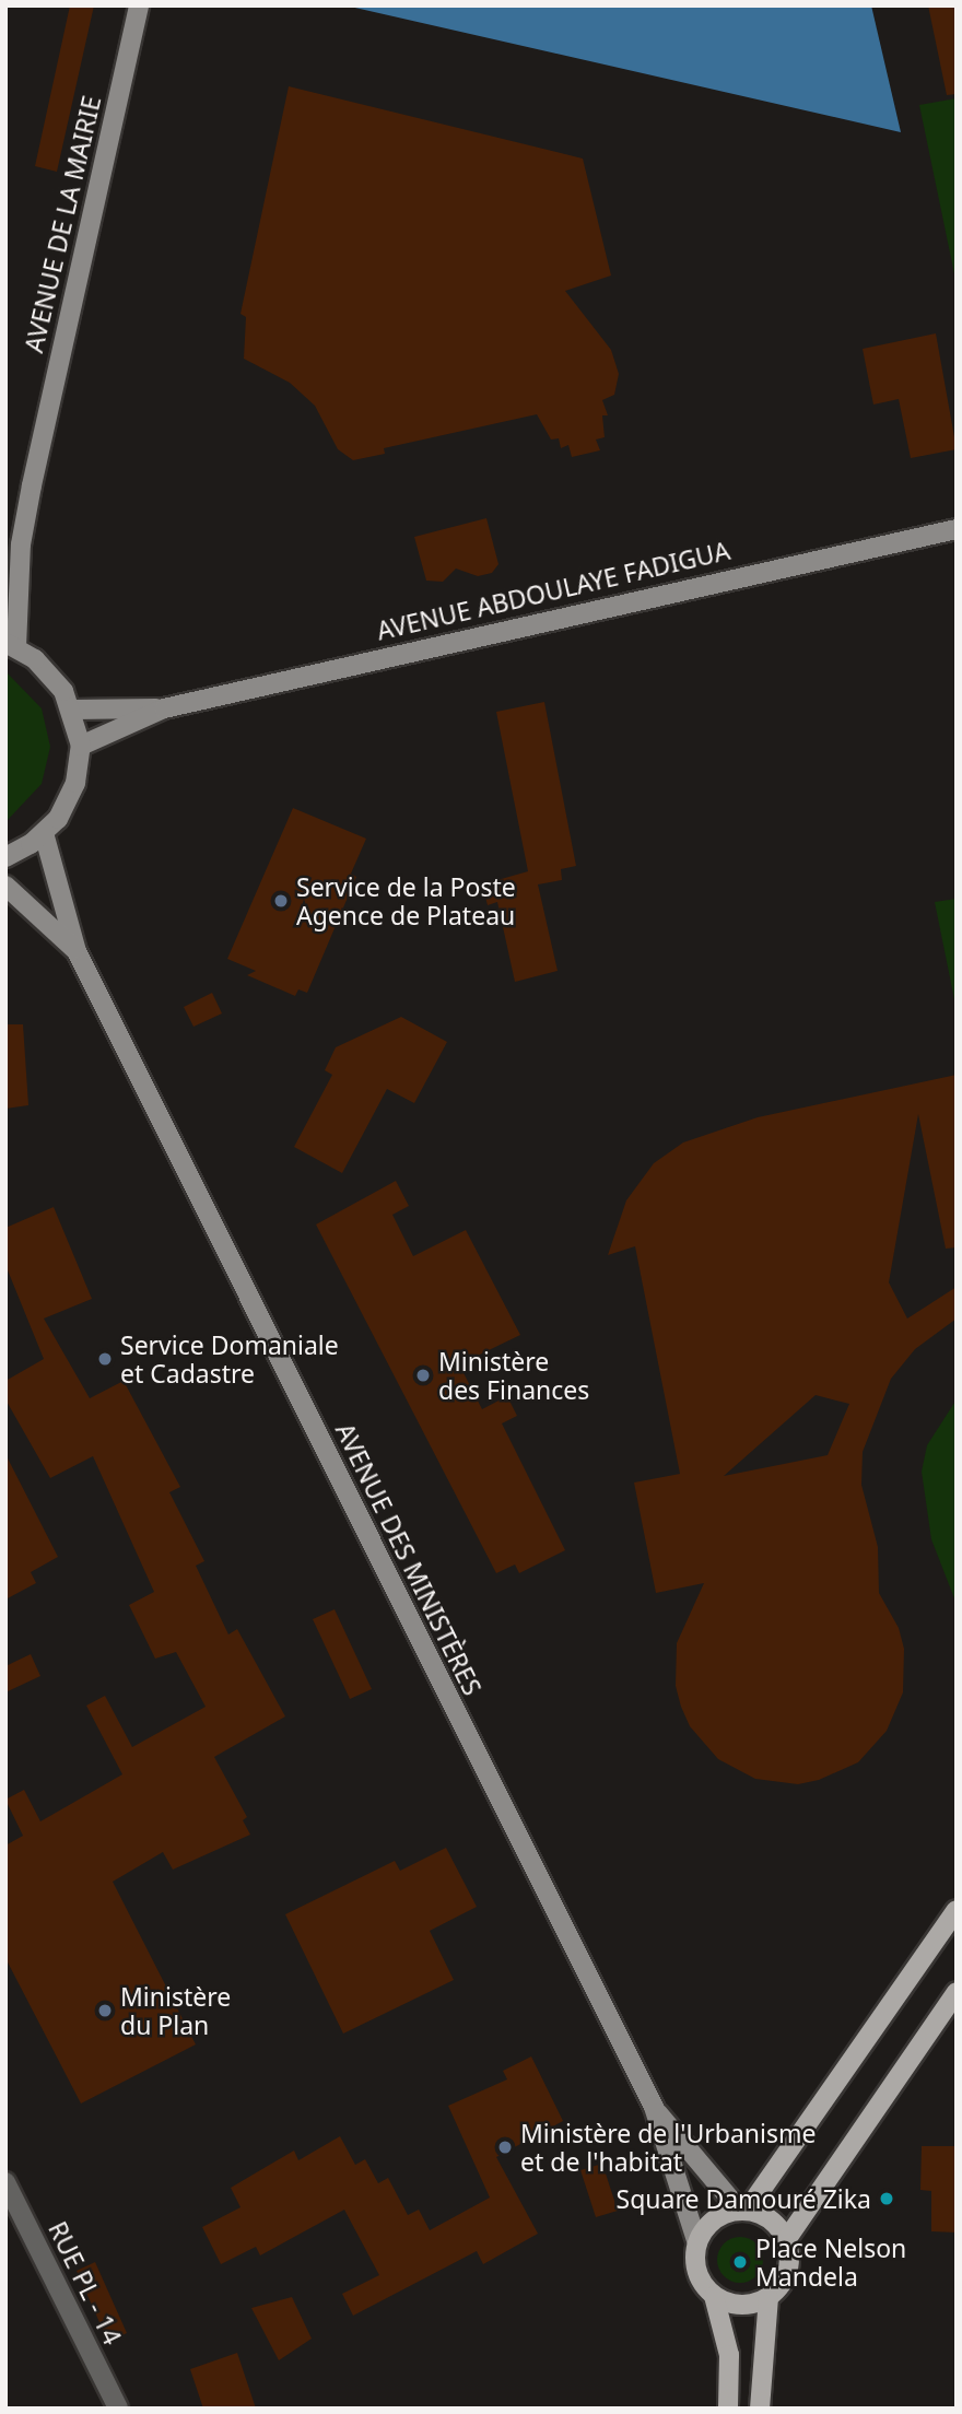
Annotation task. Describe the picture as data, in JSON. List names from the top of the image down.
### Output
{
  "streets": {
    "street": [
      "AVENUE DE LA MAIRIE",
      "AVENUE ABDOULAYE FADIGUA",
      "AVENUE DES MINISTÈRES",
      "RUE PL - 14"
    ]
  },
  "places": [
    "Service de la Poste Agence de Plateau",
    "Service Domaniale et Cadastre",
    "Ministère des Finances",
    "Ministère du Plan",
    "Ministère de l'Urbanisme et de l'habitat",
    "Square Damouré Zika",
    "Place Nelson Mandela"
  ]
}
